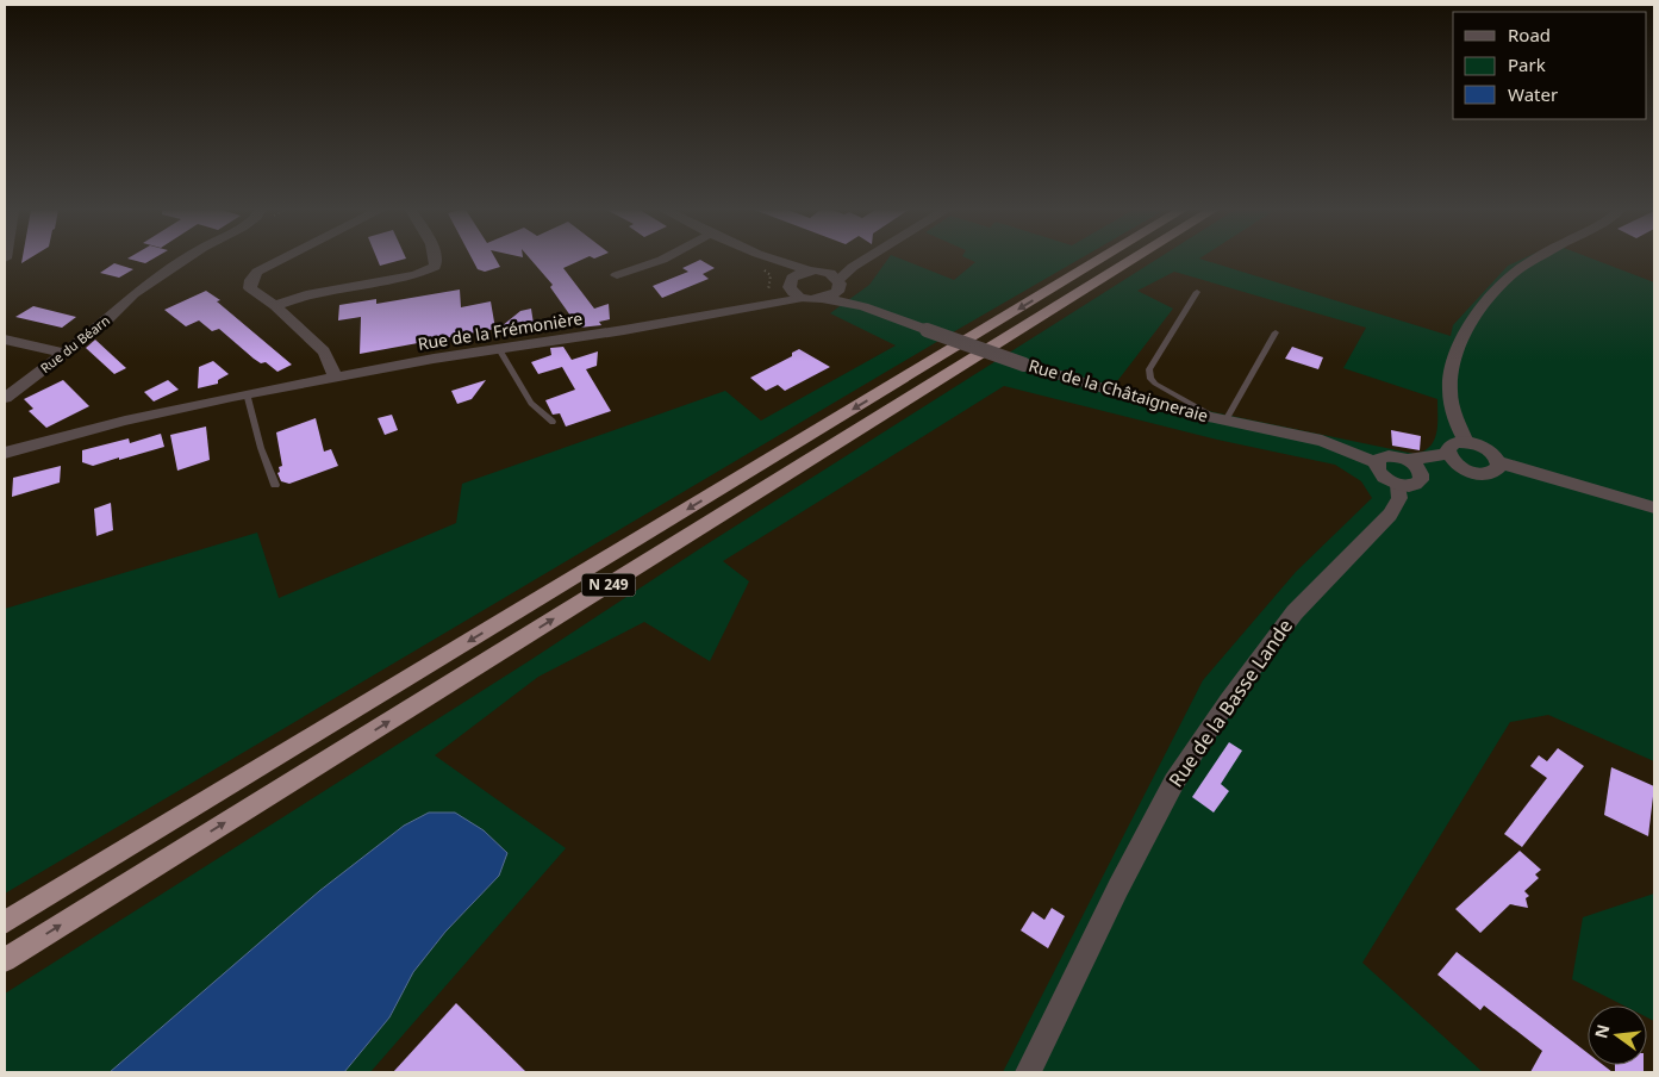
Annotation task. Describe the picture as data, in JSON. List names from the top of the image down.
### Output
{
  "streets": {
    "highway": ["N 249"],
    "street": [
      "Rue de la Frémonière",
      "Rue du Béarn",
      "Rue de la Châtaigneraie",
      "Rue de la Basse Lande"
    ]
  },
  "crossings": [
    ["Rue de la Frémonière", "Rue de la Châtaigneraie"],
    ["Rue de la Châtaigneraie", "Rue de la Basse Lande"]
  ],
  "legend": ["Road", "Park", "Water"],
  "north": "left"
}
